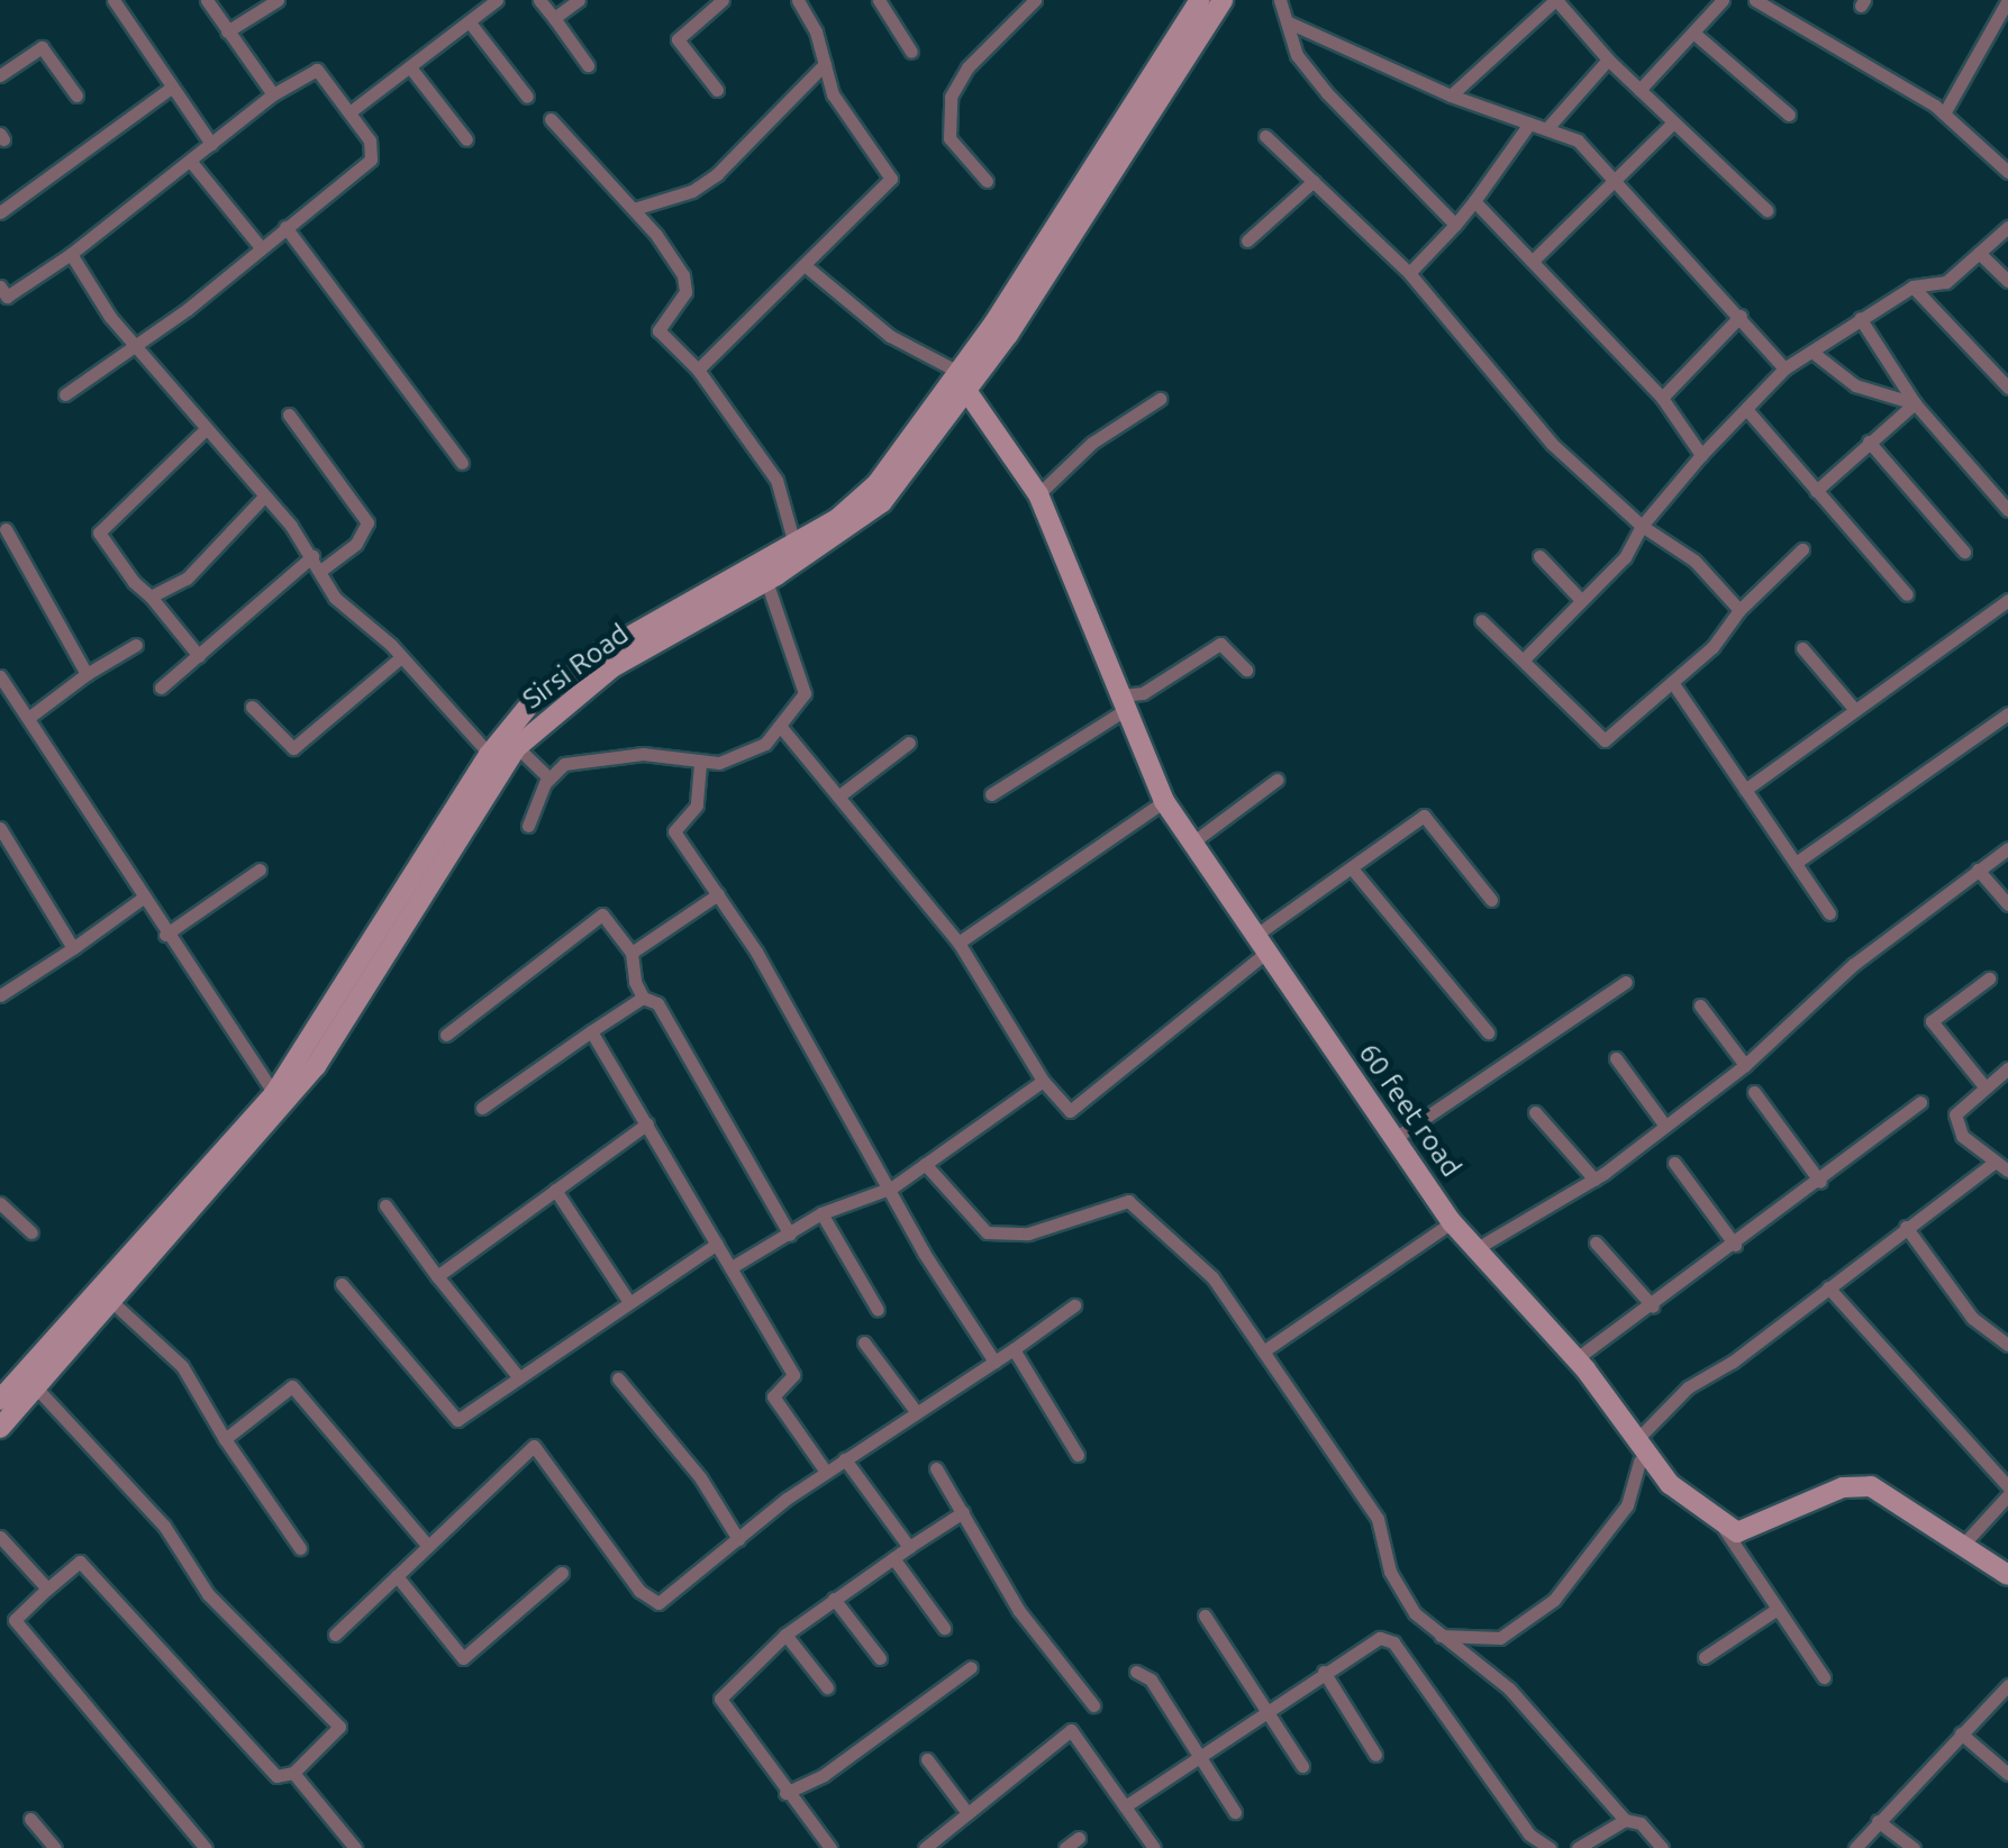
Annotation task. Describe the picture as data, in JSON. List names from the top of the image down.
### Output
{
  "streets": {
    "main road": ["Sirsi Road", "60 feet road"]
  },
  "crossings": [
    ["Sirsi Road", "60 feet road"]
  ]
}
